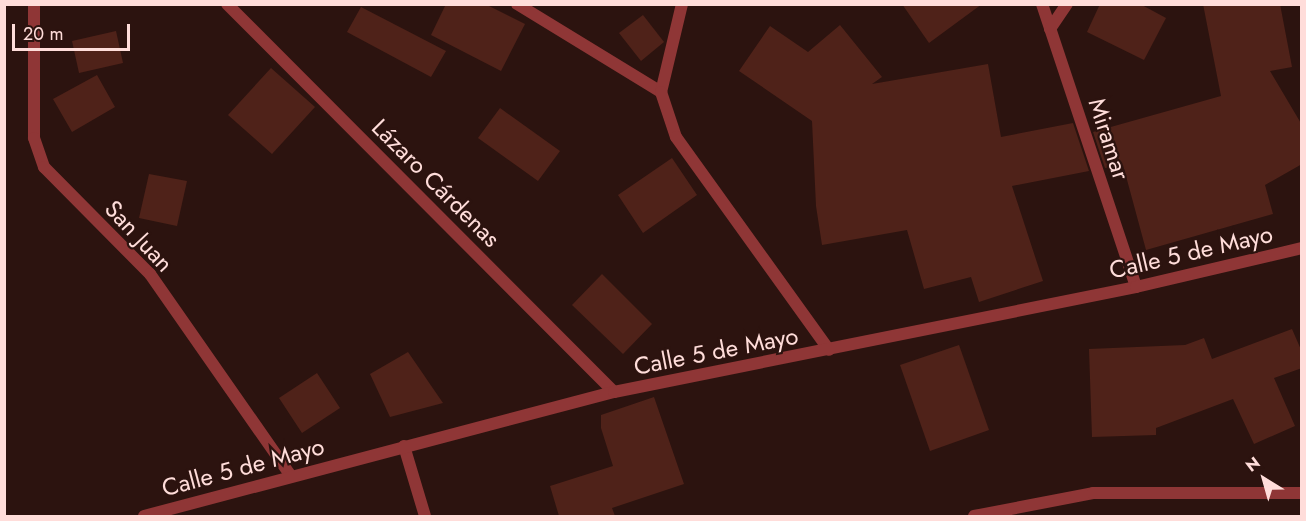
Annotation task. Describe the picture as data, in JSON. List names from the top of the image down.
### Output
{
  "streets": {
    "street": [
      "Miramar",
      "Lázaro Cárdenas",
      "San Juan",
      "Calle 5 de Mayo"
    ]
  },
  "crossings": [
    ["Miramar", "Calle 5 de Mayo"],
    ["Lázaro Cárdenas", "Calle 5 de Mayo"],
    ["San Juan", "Calle 5 de Mayo"]
  ],
  "scale_bar": "20 m",
  "north": "top left"
}
